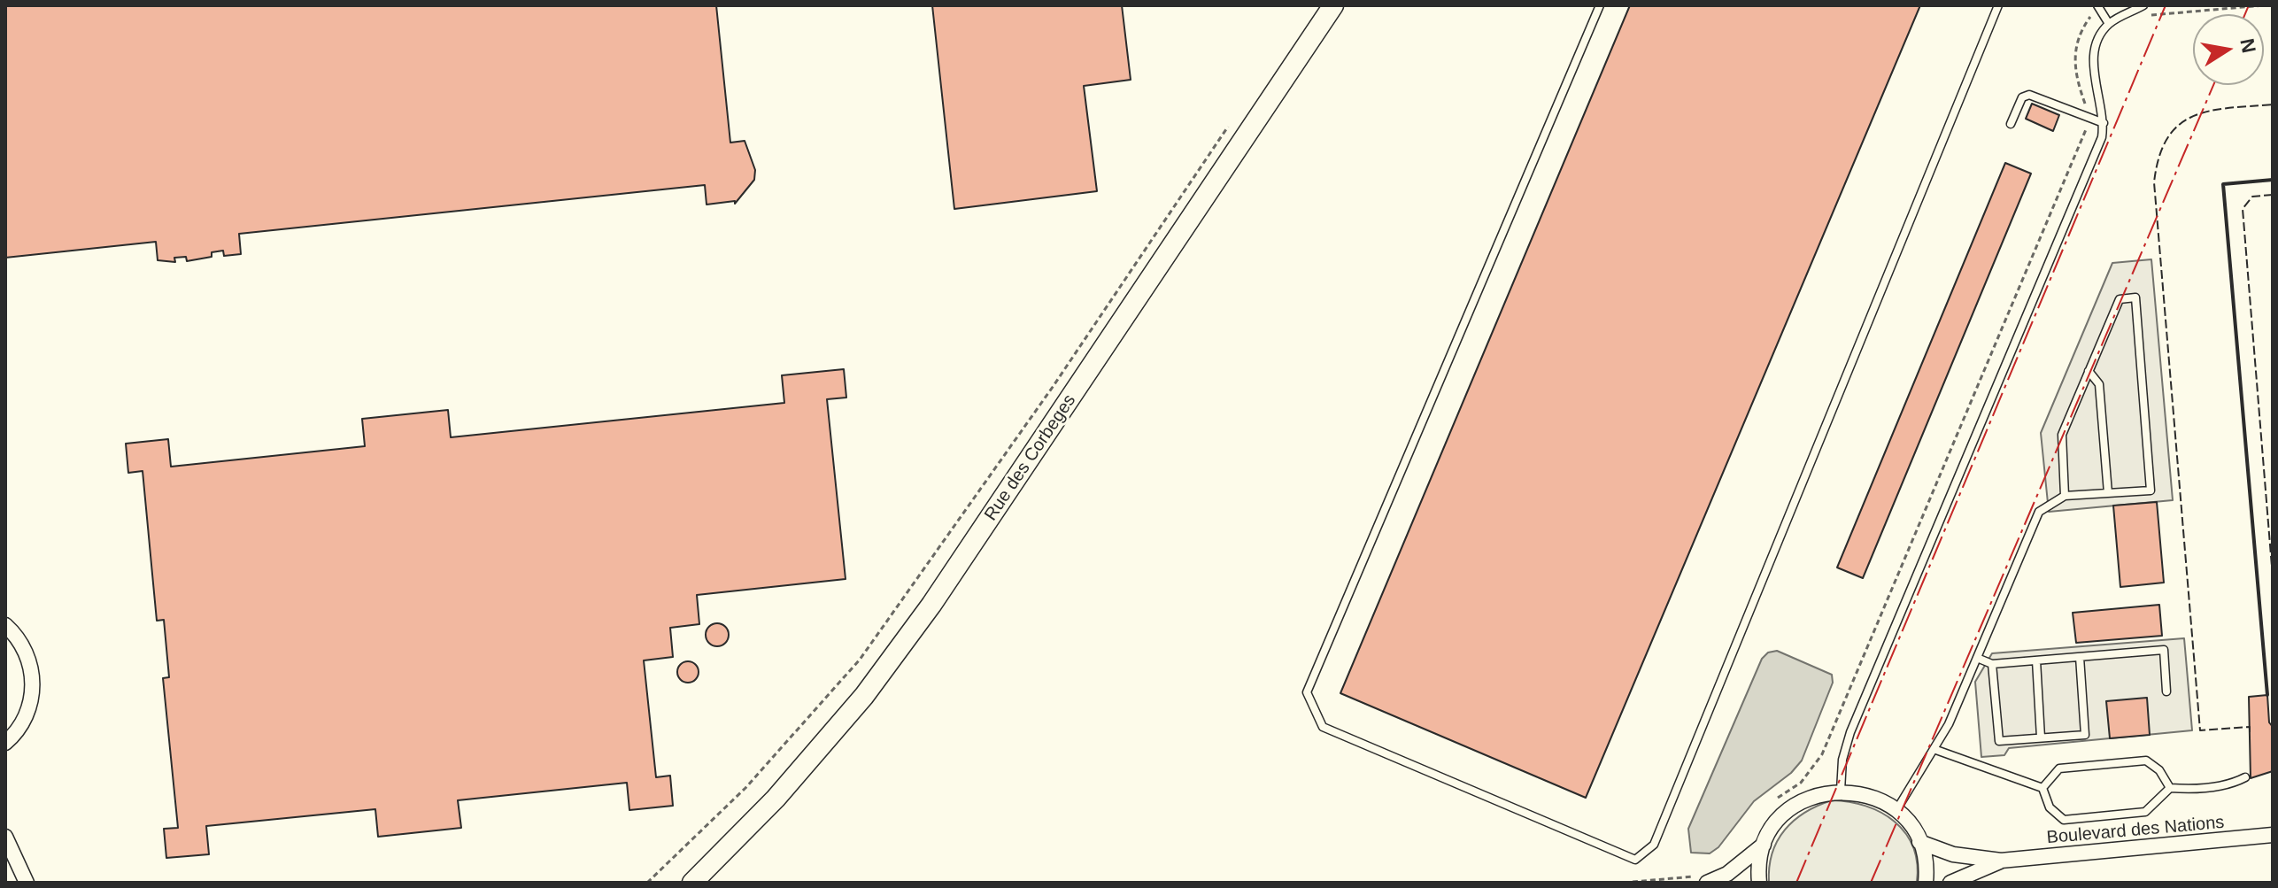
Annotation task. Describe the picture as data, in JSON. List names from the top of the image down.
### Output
{
  "streets": {
    "street": ["Rue des Corbeges", "Boulevard des Nations"]
  },
  "north": "right"
}
